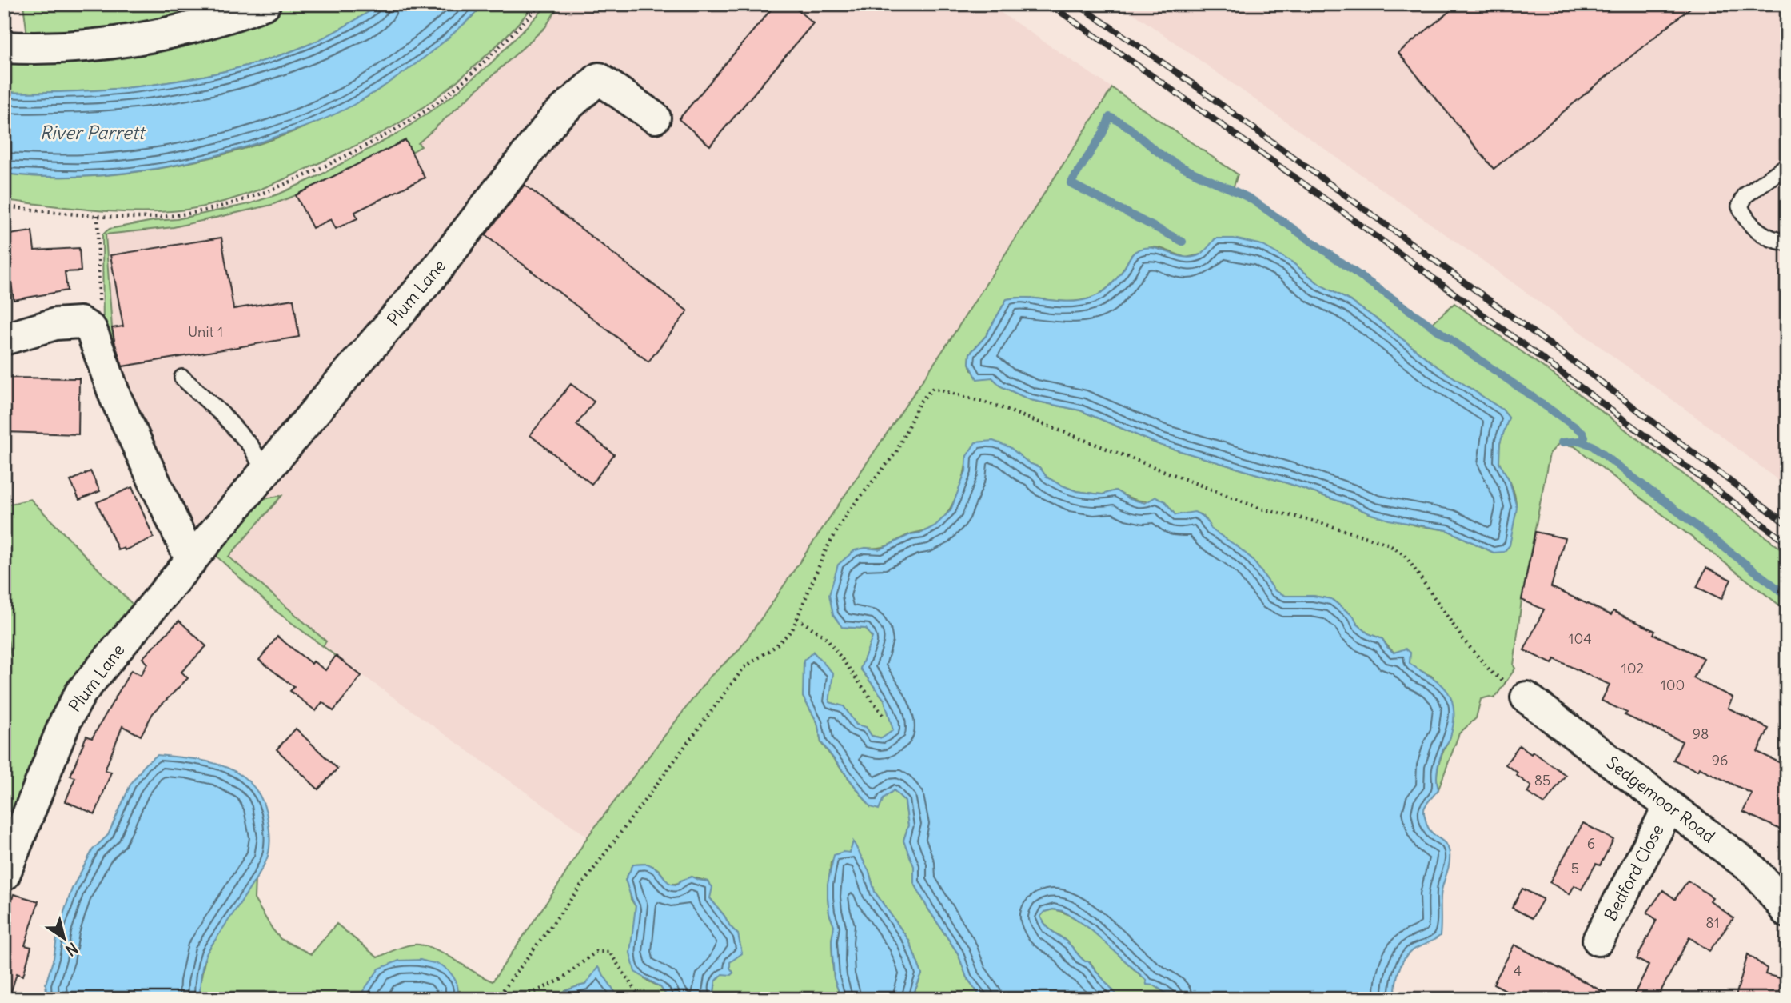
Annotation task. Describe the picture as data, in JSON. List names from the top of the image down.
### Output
{
  "streets": {
    "street": ["Plum Lane", "Sedgemoor Road", "Bedford Close"]
  },
  "crossings": [
    ["Sedgemoor Road", "Bedford Close"]
  ],
  "water": ["River Parrett"],
  "house_numbers": [
    "Unit 1",
    "104",
    "102",
    "100",
    "98",
    "96",
    "85",
    "6",
    "5",
    "81",
    "4"
  ],
  "north": "bottom right"
}
